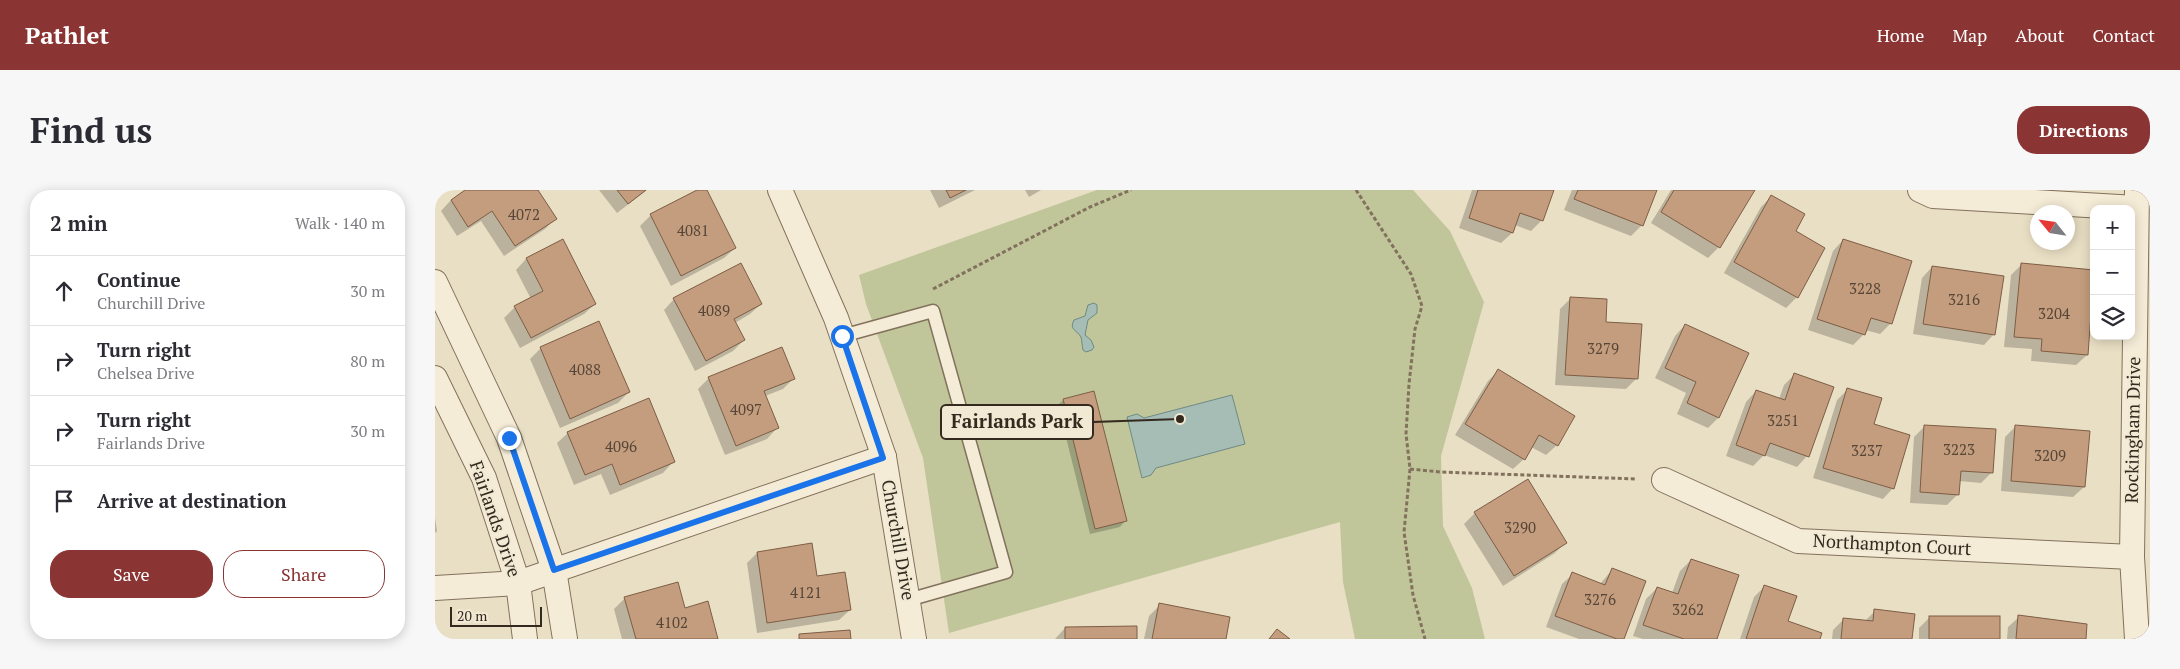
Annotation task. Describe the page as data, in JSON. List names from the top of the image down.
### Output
{
  "streets": {
    "street": [
      "Rockingham Drive",
      "Fairlands Drive",
      "Churchill Drive",
      "Northampton Court"
    ]
  },
  "crossings": [
    ["Rockingham Drive", "Northampton Court"]
  ],
  "places": ["Fairlands Park"],
  "house_numbers": [
    "4072",
    "4081",
    "3228",
    "3216",
    "4089",
    "3204",
    "3279",
    "4088",
    "4097",
    "3251",
    "4096",
    "3223",
    "3237",
    "3209",
    "3290",
    "4121",
    "3276",
    "3262",
    "4102"
  ],
  "scale_bar": "20 m",
  "north": "top left",
  "page": {
    "header": "Pathlet",
    "nav": [
      "Home",
      "Map",
      "About",
      "Contact"
    ],
    "buttons": [
      "Directions",
      ["Save", "Share"]
    ],
    "title": "Find us",
    "heading": ["2 min", "Walk · 140 m"],
    "map_buttons": ["+", "−"],
    "list": [
      ["Continue", "Churchill Drive", "30 m"],
      ["Turn right", "Chelsea Drive", "80 m"],
      ["Turn right", "Fairlands Drive", "30 m"],
      "Arrive at destination"
    ],
    "scale": "20 m"
  }
}
